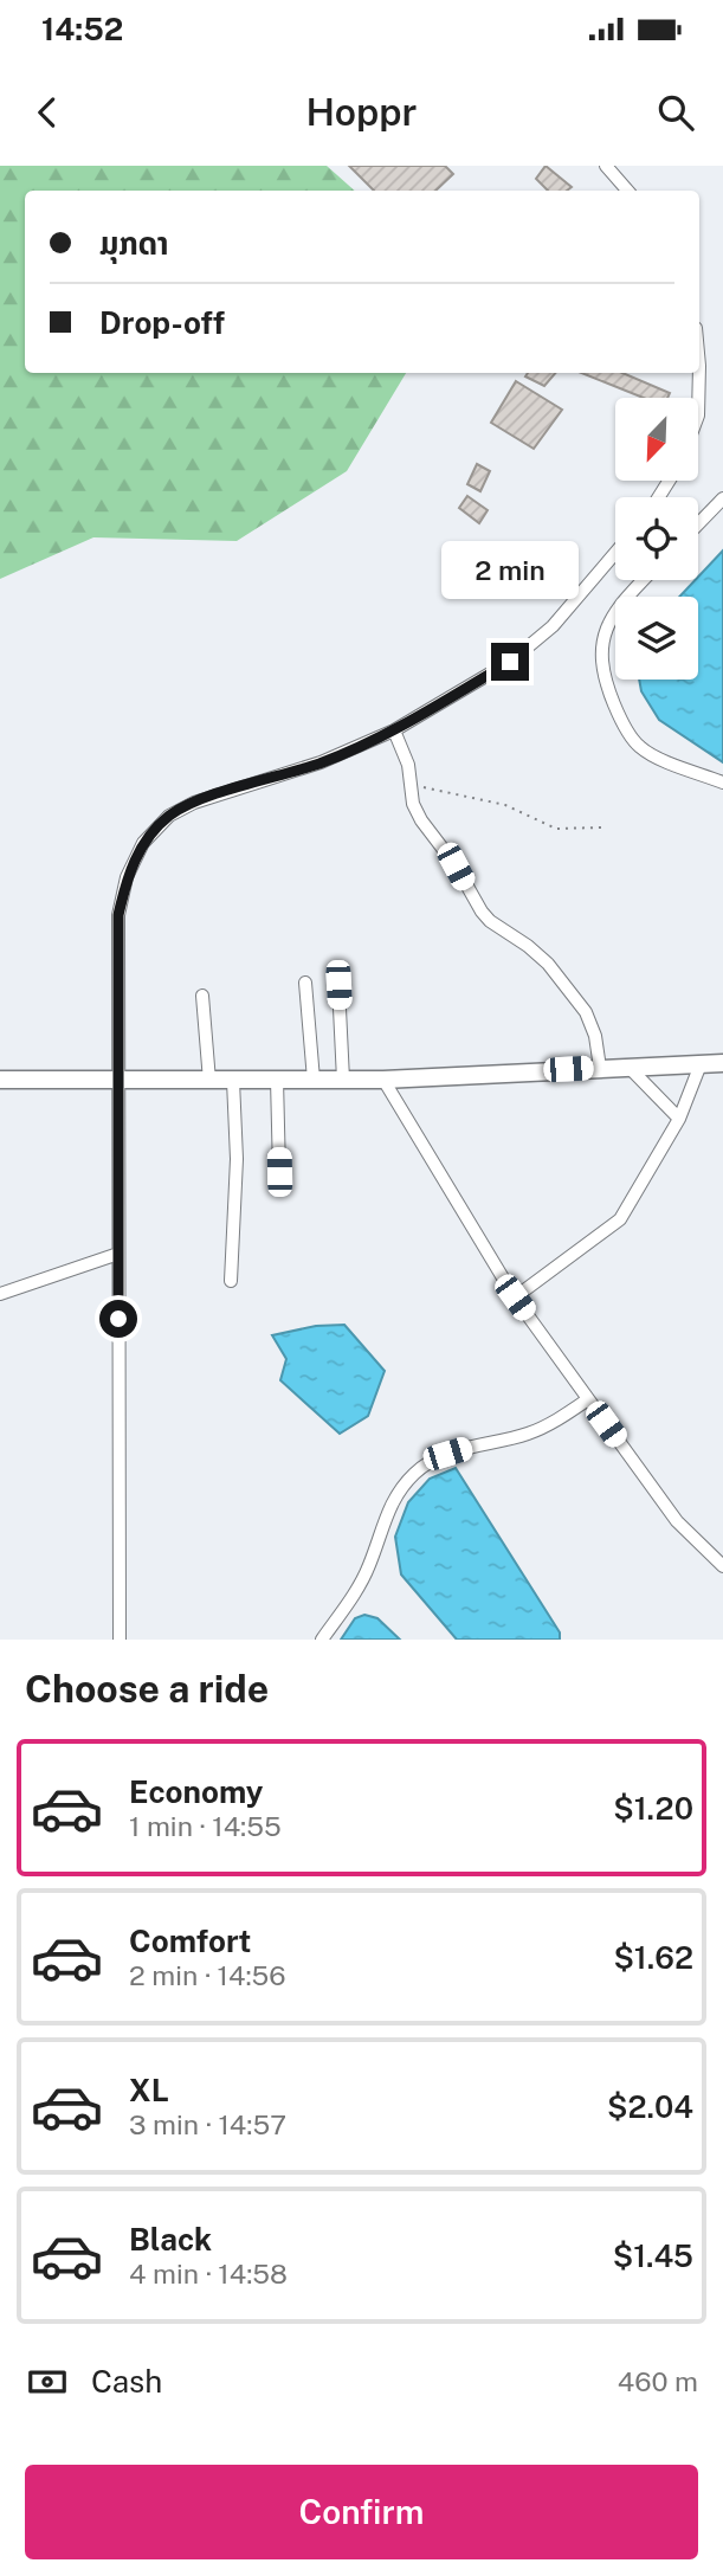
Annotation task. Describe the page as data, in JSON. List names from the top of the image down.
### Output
{
  "north": "bottom left",
  "page": {
    "status": "14:52",
    "header": "Hoppr",
    "banner": ["ມຸກດາ", "Drop-off"],
    "bubble": "2 min",
    "heading": "Choose a ride",
    "list": [
      {
        "name": "Economy",
        "note": "1 min · 14:55",
        "value": "$1.20"
      },
      {
        "name": "Comfort",
        "note": "2 min · 14:56",
        "value": "$1.62"
      },
      {
        "name": "XL",
        "note": "3 min · 14:57",
        "value": "$2.04"
      },
      {
        "name": "Black",
        "note": "4 min · 14:58",
        "value": "$1.45"
      }
    ],
    "pay": ["Cash", "460 m"],
    "buttons": "Confirm"
  }
}
